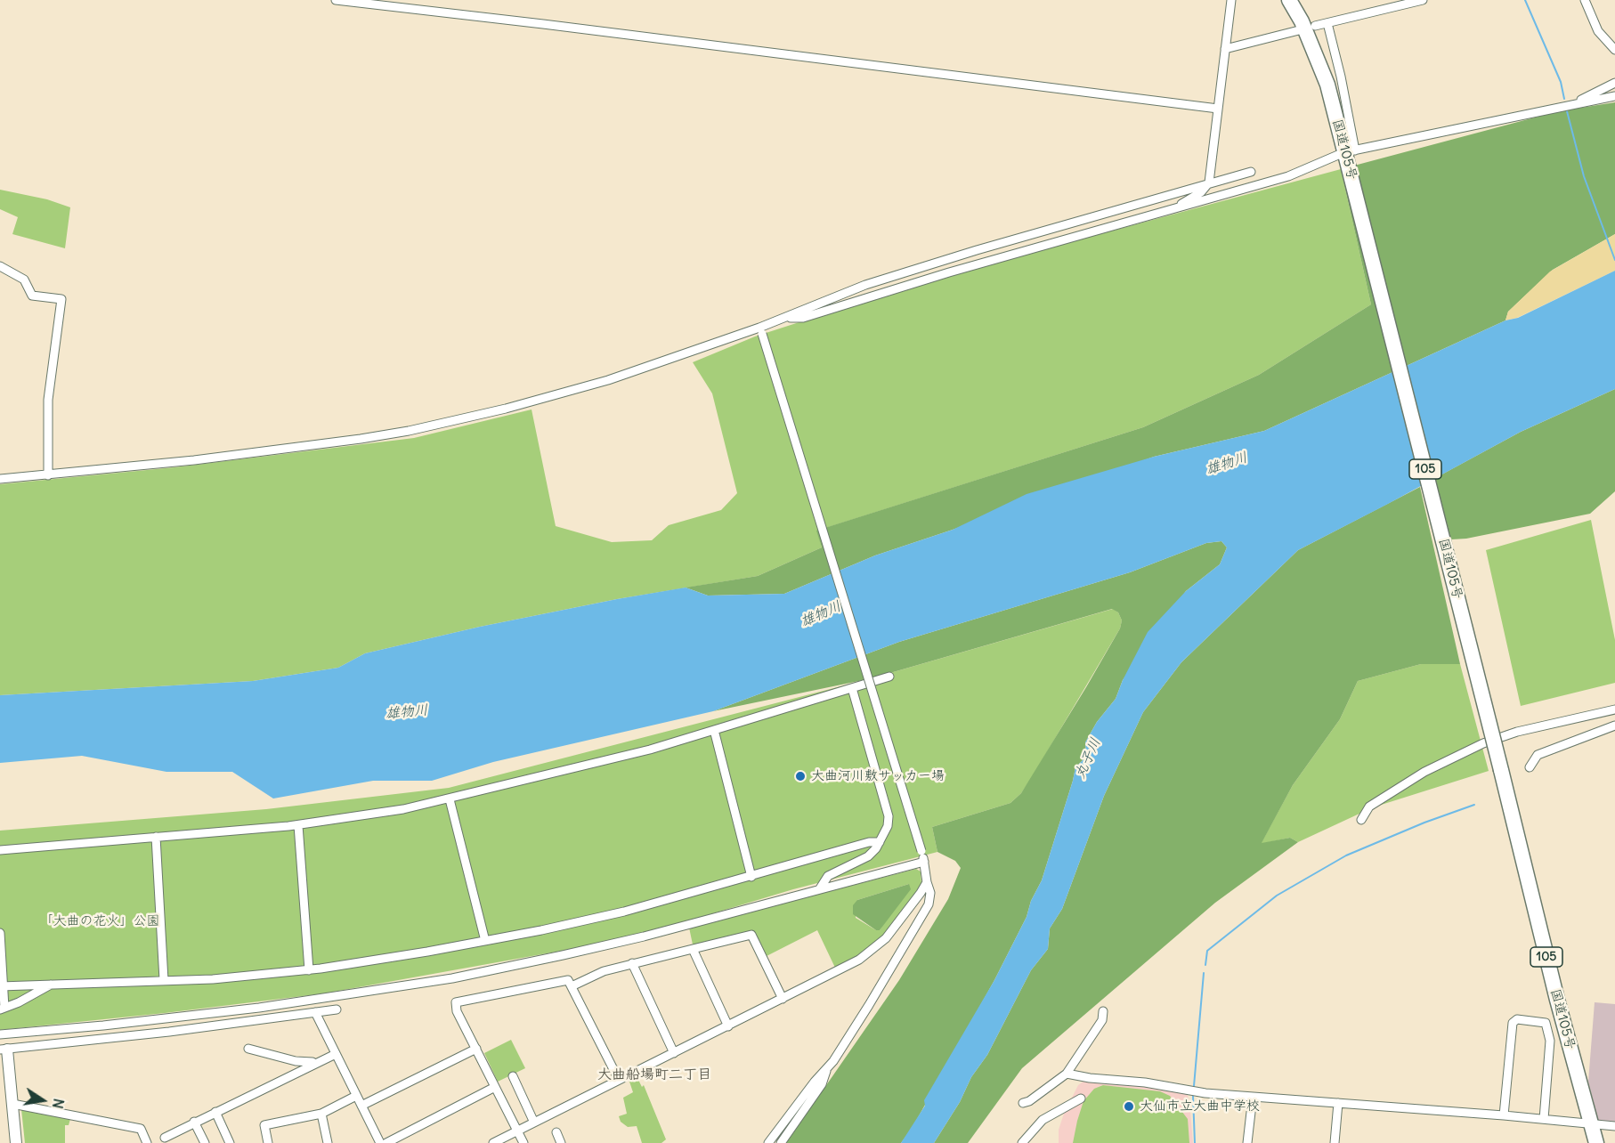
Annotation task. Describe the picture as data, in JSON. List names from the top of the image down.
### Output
{
  "streets": {
    "highway": ["国道105号", "105"]
  },
  "districts": ["大曲船場町二丁目"],
  "water": ["雄物川", "丸子川"],
  "parks": ["「大曲の花火」公園"],
  "places": ["大曲河川敷サッカー場", "大仙市立大曲中学校"],
  "north": "right"
}
